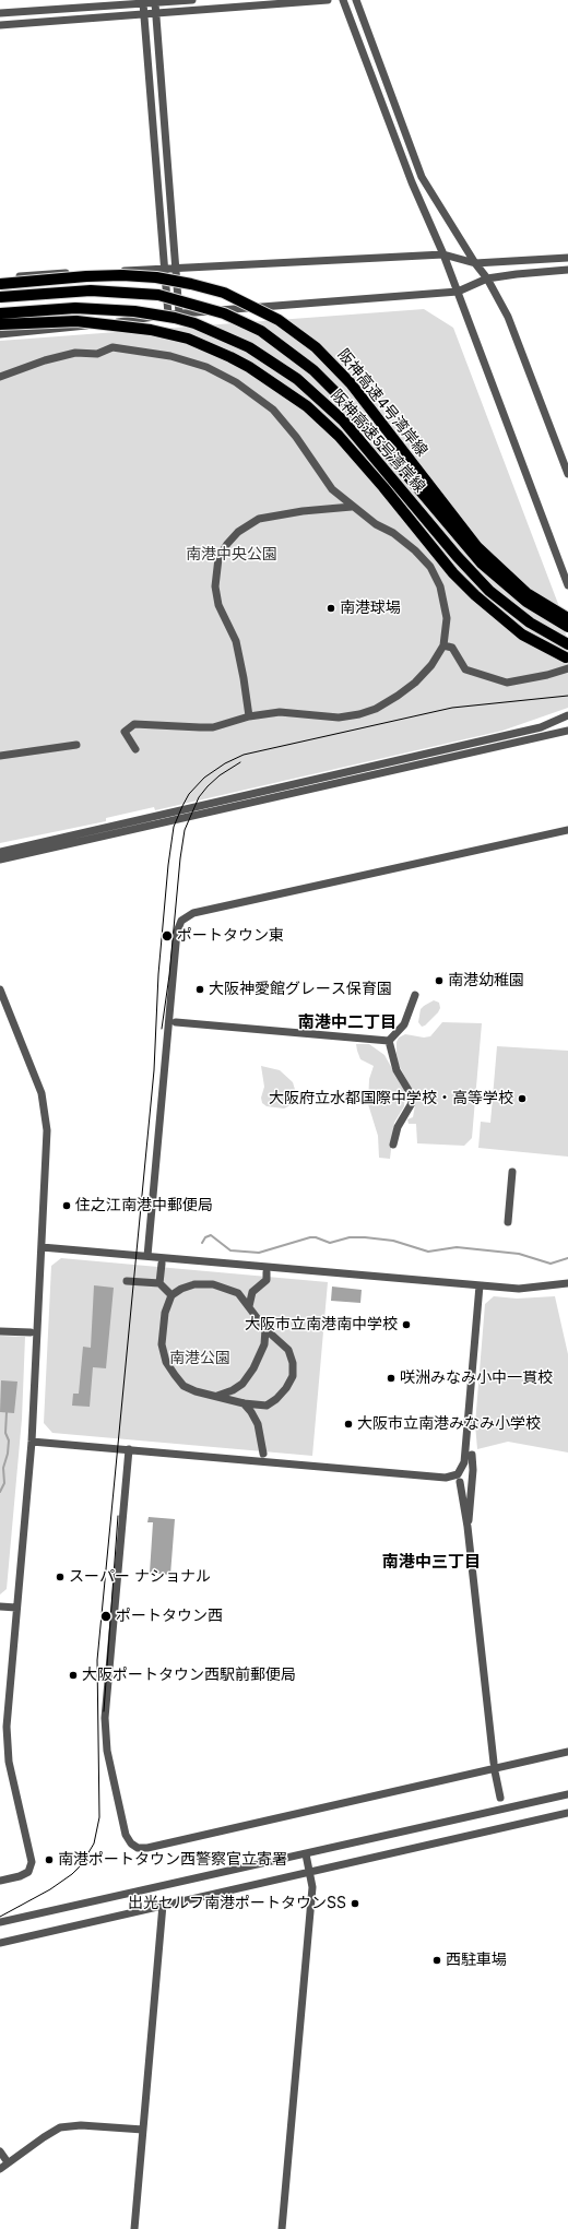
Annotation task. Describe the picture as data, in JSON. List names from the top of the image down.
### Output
{
  "streets": {
    "highway": ["阪神高速4号湾岸線", "阪神高速5号湾岸線"]
  },
  "districts": ["南港中二丁目", "南港中三丁目"],
  "parks": ["南港中央公園", "南港公園"],
  "places": [
    "南港球場",
    "ポートタウン東",
    "南港幼稚園",
    "大阪神愛館グレース保育園",
    "大阪府立水都国際中学校・高等学校",
    "住之江南港中郵便局",
    "大阪市立南港南中学校",
    "咲洲みなみ小中一貫校",
    "大阪市立南港みなみ小学校",
    "スーパー ナショナル",
    "ポートタウン西",
    "大阪ポートタウン西駅前郵便局",
    "南港ポートタウン西警察官立寄署",
    "出光セルフ南港ポートタウンSS",
    "西駐車場"
  ]
}
